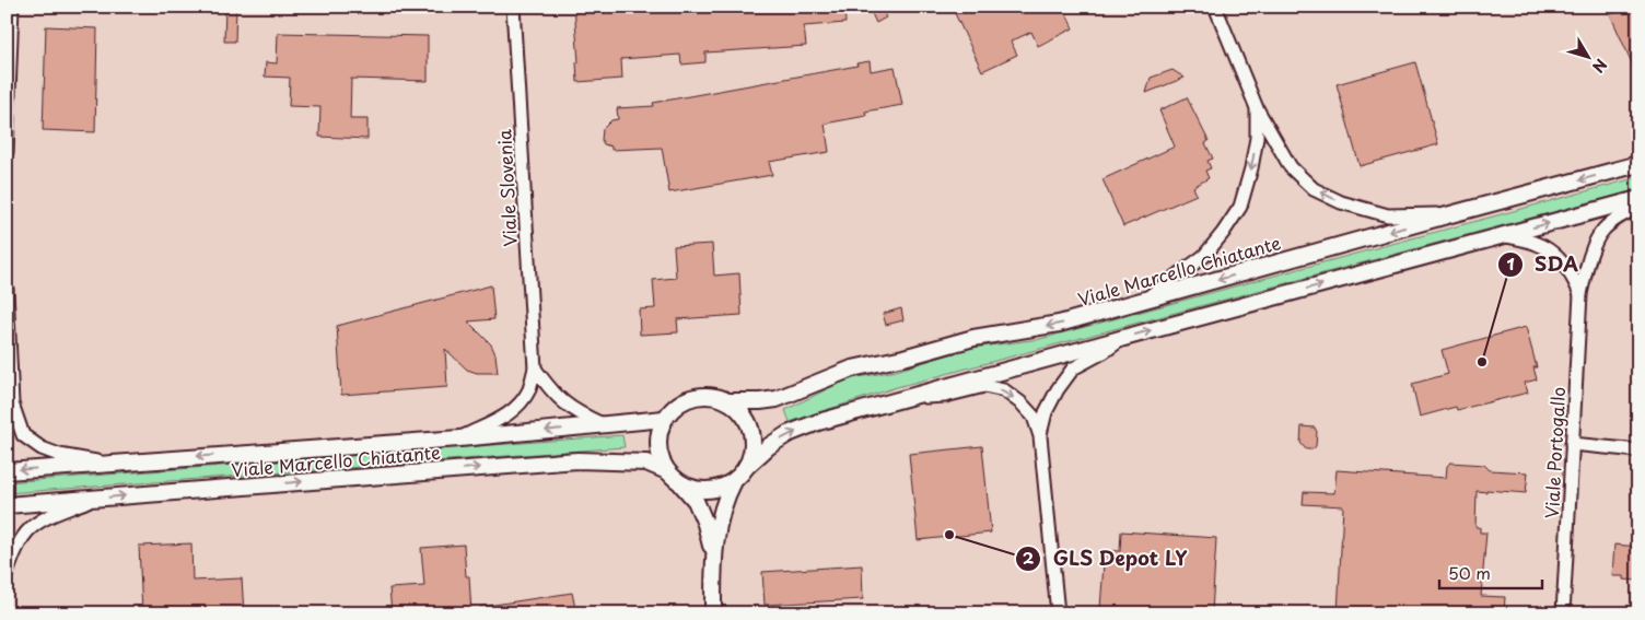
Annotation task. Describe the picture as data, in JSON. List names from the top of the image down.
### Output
{
  "streets": {
    "street": ["Viale Slovenia", "Viale Marcello Chiatante", "Viale Portogallo"]
  },
  "crossings": [
    ["Viale Slovenia", "Viale Marcello Chiatante"]
  ],
  "places": ["SDA", "GLS Depot LY"],
  "scale_bar": "50 m",
  "north": "bottom right"
}
